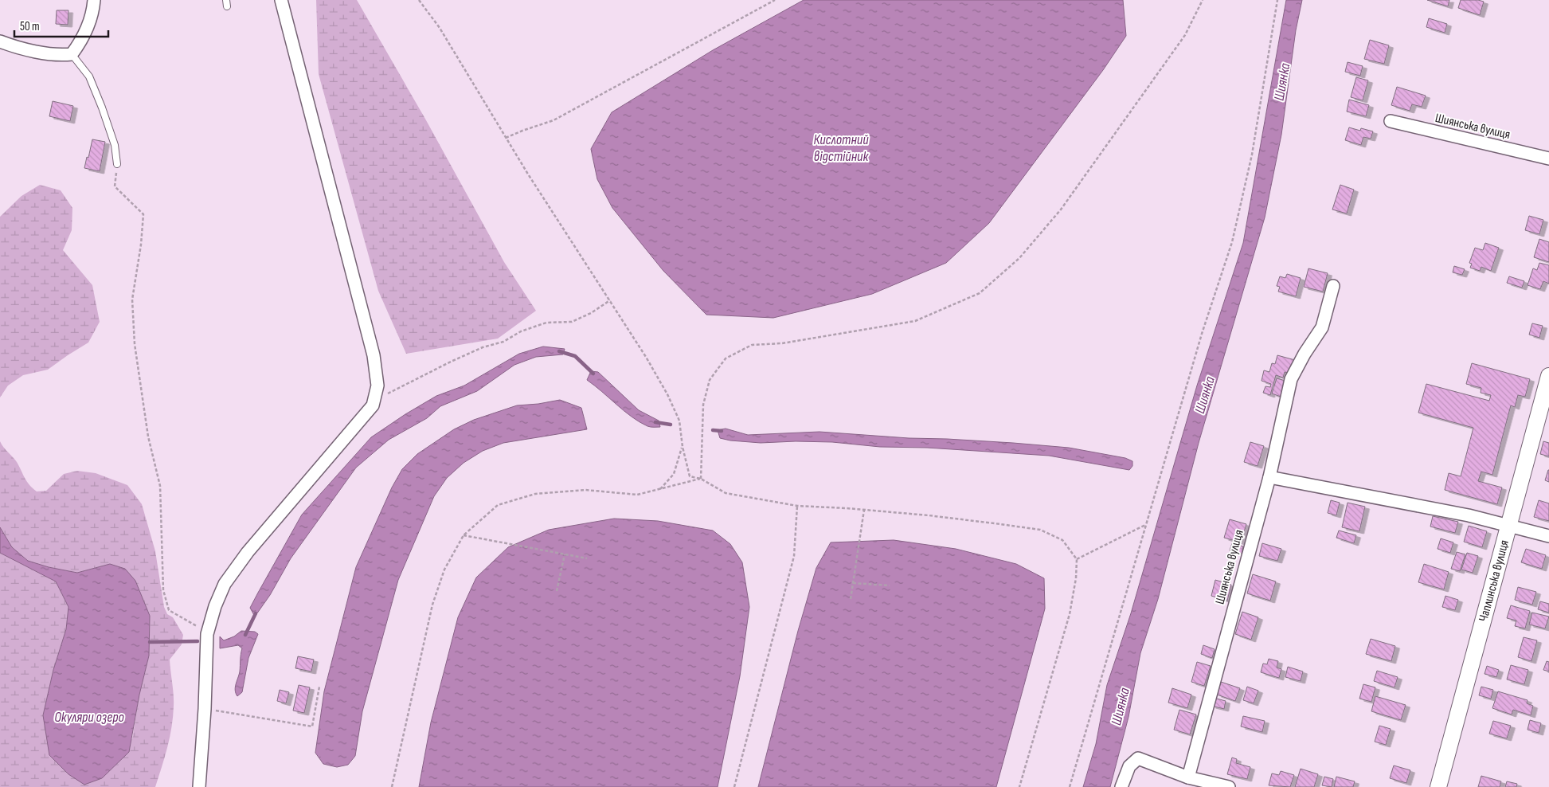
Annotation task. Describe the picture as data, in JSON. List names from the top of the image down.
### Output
{
  "streets": {
    "street": ["Шиянська вулиця", "Чаплинська вулиця"]
  },
  "water": ["Шиянка", "Кислотний відстійник", "Окуляри озеро"],
  "scale_bar": "50 m"
}
